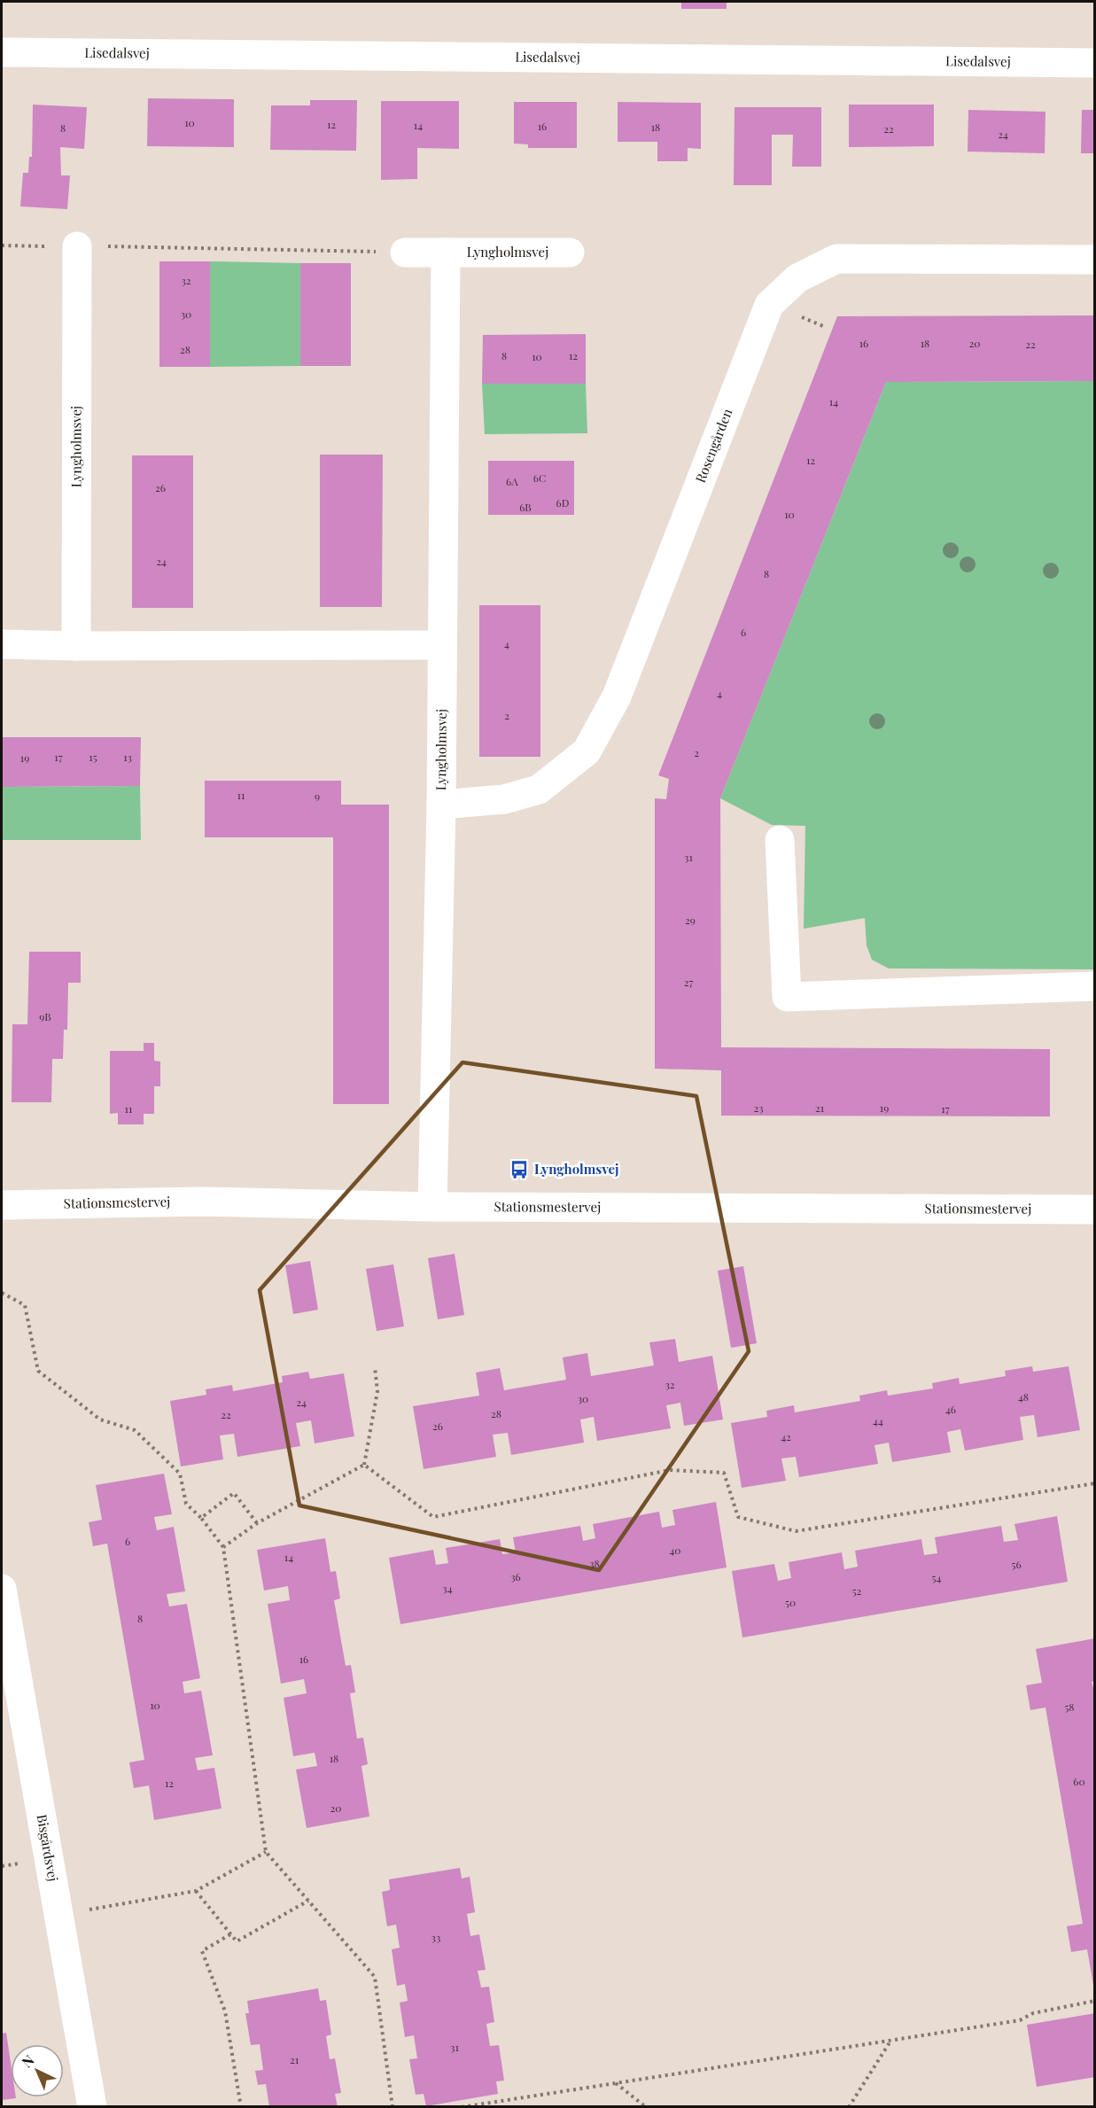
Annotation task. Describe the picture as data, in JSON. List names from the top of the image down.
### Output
{
  "streets": {
    "street": [
      "Lisedalsvej",
      "Lyngholmsvej",
      "Rosengården",
      "Stationsmestervej",
      "Bisgårdsvej"
    ]
  },
  "crossings": [
    ["Lyngholmsvej", "Rosengården"],
    ["Lyngholmsvej", "Stationsmestervej"]
  ],
  "places": {
    "bus stop": ["Lyngholmsvej"]
  },
  "house_numbers": [
    "10",
    "12",
    "14",
    "16",
    "18",
    "8",
    "22",
    "24",
    "32",
    "30",
    "16",
    "18",
    "20",
    "22",
    "28",
    "8",
    "12",
    "10",
    "14",
    "12",
    "6C",
    "6A",
    "26",
    "6D",
    "6B",
    "10",
    "24",
    "8",
    "6",
    "4",
    "4",
    "2",
    "2",
    "17",
    "15",
    "13",
    "19",
    "11",
    "9",
    "31",
    "29",
    "27",
    "9B",
    "23",
    "21",
    "19",
    "11",
    "17",
    "32",
    "48",
    "30",
    "24",
    "46",
    "28",
    "22",
    "44",
    "26",
    "42",
    "6",
    "40",
    "14",
    "38",
    "56",
    "36",
    "54",
    "34",
    "52",
    "50",
    "8",
    "16",
    "10",
    "58",
    "18",
    "60",
    "12",
    "20",
    "33",
    "31",
    "21"
  ],
  "north": "top left"
}
